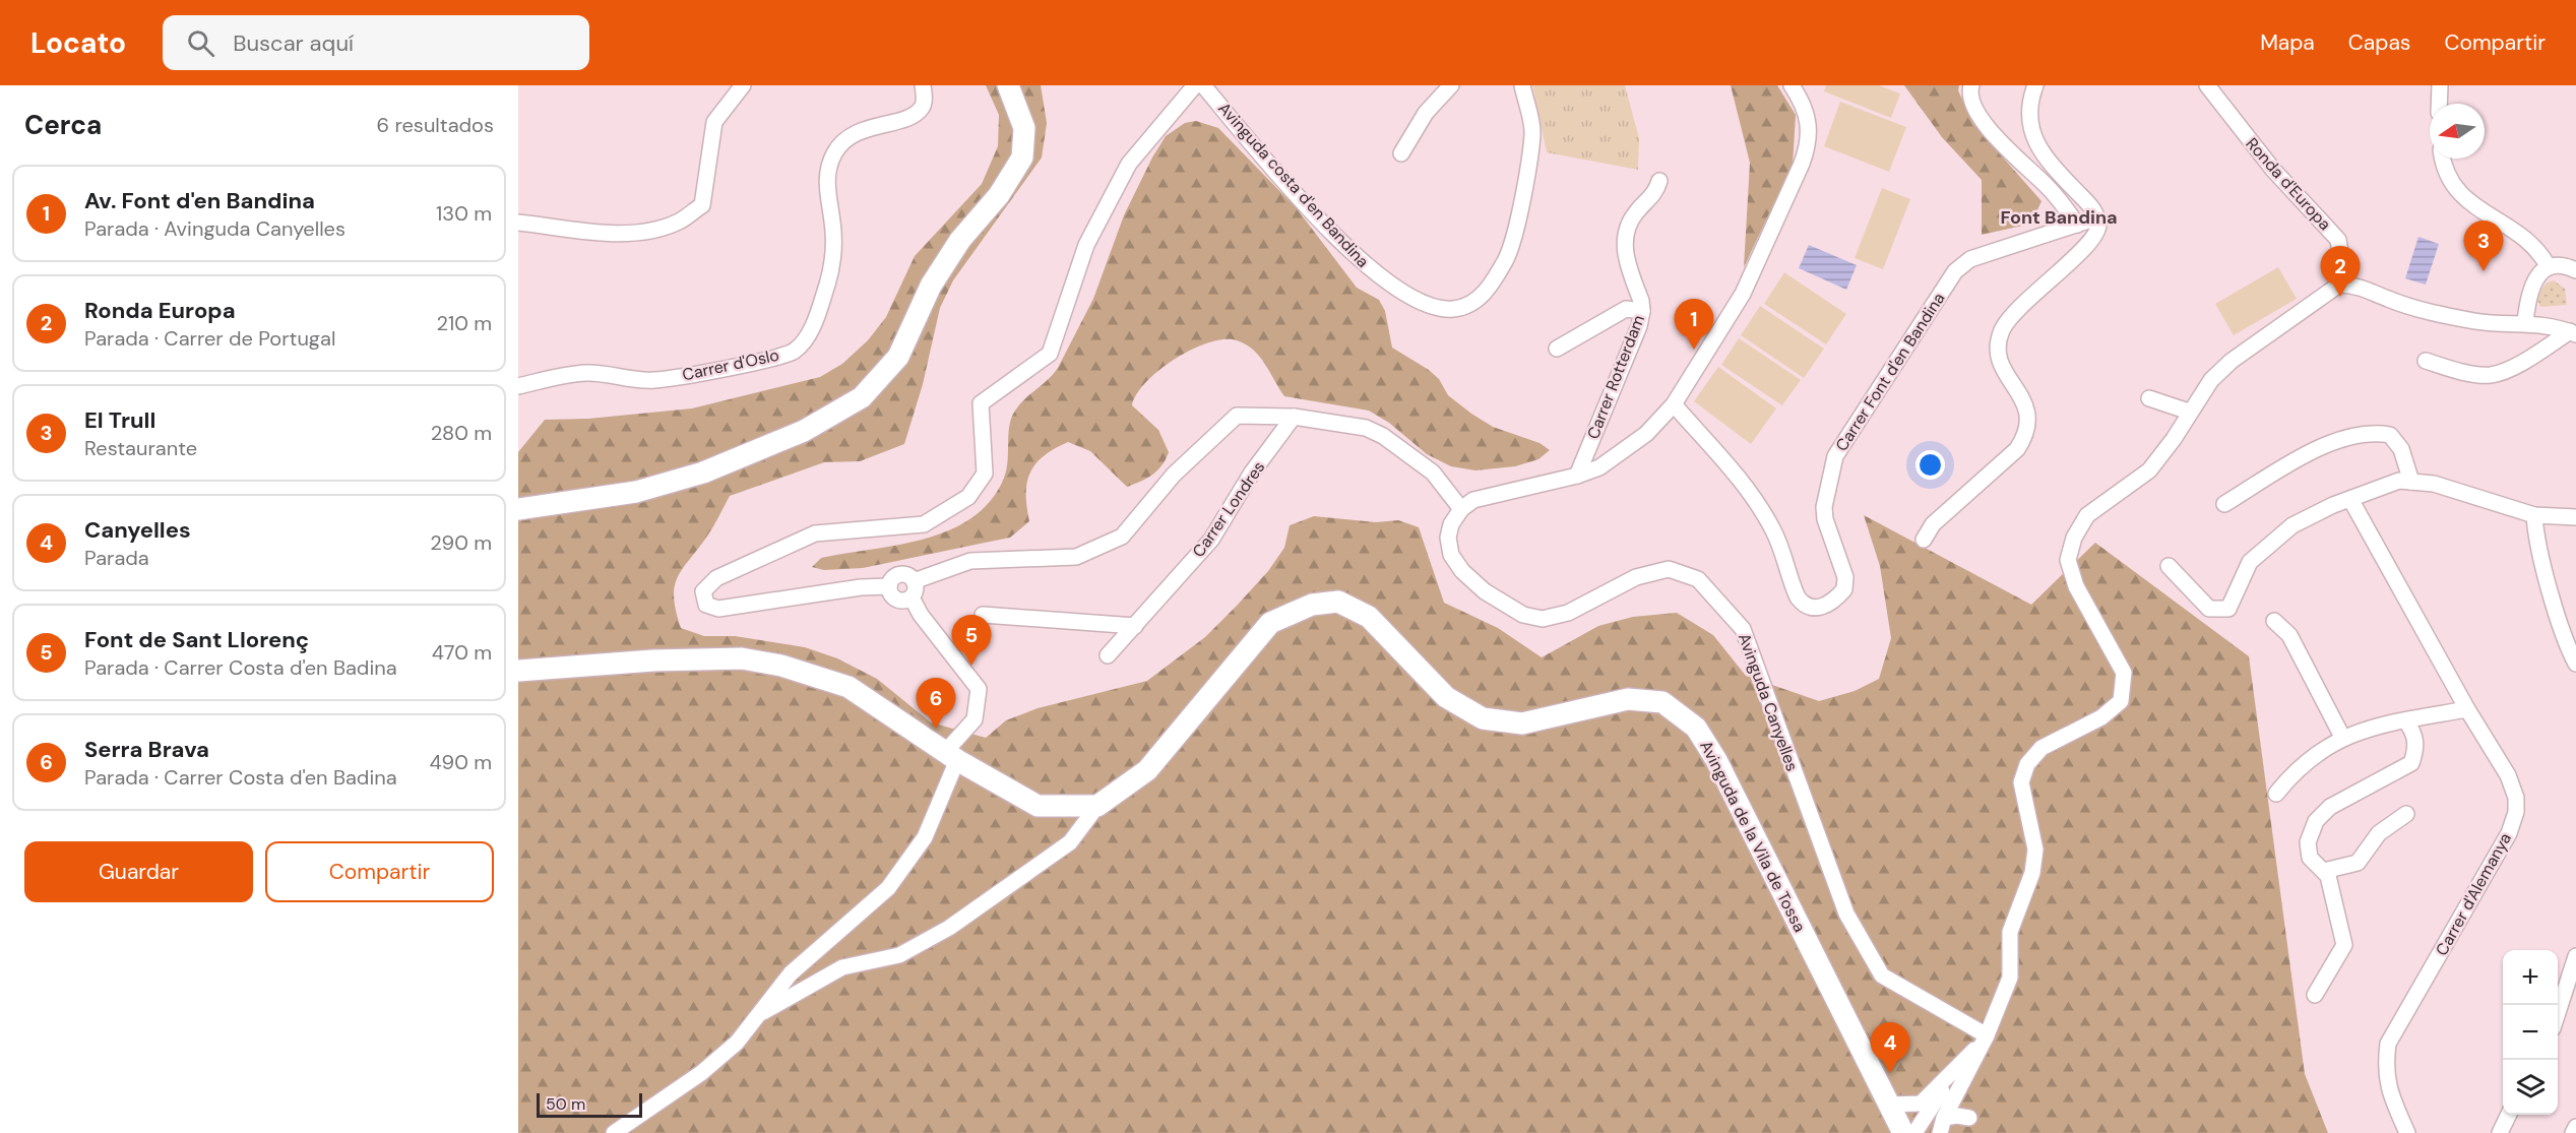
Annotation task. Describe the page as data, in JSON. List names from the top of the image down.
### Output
{
  "streets": {
    "main road": ["Avinguda de la Vila de Tossa"],
    "street": [
      "Ronda d'Europa",
      "Avinguda costa d'en Bandina",
      "Carrer d'Oslo",
      "Carrer Font d'en Bandina",
      "Carrer Rotterdam",
      "Carrer Londres",
      "Avinguda Canyelles",
      "Carrer d'Alemanya"
    ]
  },
  "districts": ["Font Bandina"],
  "scale_bar": "50 m",
  "north": "left",
  "page": {
    "header": "Locato",
    "search": "Buscar aquí",
    "nav": ["Mapa", "Capas", "Compartir"],
    "heading": ["Cerca", "6 resultados"],
    "list": [
      {
        "mark": "1",
        "name": "Av. Font d'en Bandina",
        "note": "Parada · Avinguda Canyelles",
        "value": "130 m"
      },
      {
        "mark": "2",
        "name": "Ronda Europa",
        "note": "Parada · Carrer de Portugal",
        "value": "210 m"
      },
      {
        "mark": "3",
        "name": "El Trull",
        "note": "Restaurante",
        "value": "280 m"
      },
      {
        "mark": "4",
        "name": "Canyelles",
        "note": "Parada",
        "value": "290 m"
      },
      {
        "mark": "5",
        "name": "Font de Sant Llorenç",
        "note": "Parada · Carrer Costa d'en Badina",
        "value": "470 m"
      },
      {
        "mark": "6",
        "name": "Serra Brava",
        "note": "Parada · Carrer Costa d'en Badina",
        "value": "490 m"
      }
    ],
    "pins": [
      "3",
      "2",
      "1",
      "5",
      "6",
      "4"
    ],
    "buttons": ["Guardar", "Compartir"],
    "map_buttons": ["+", "−"],
    "scale": "50 m"
  }
}
